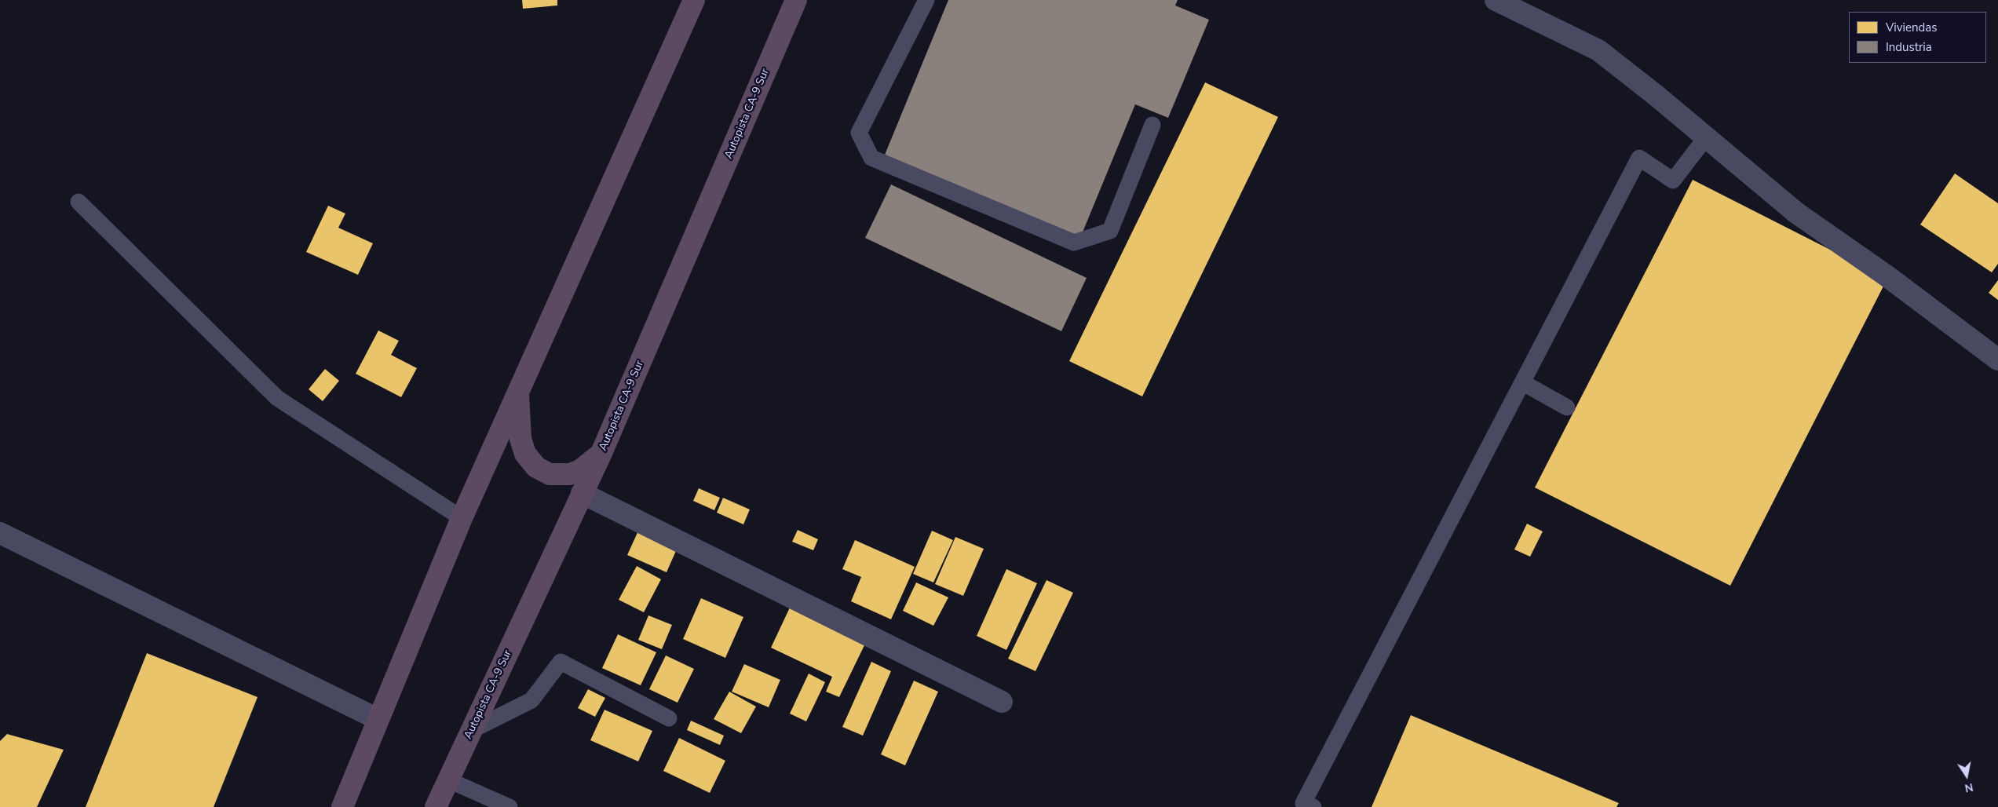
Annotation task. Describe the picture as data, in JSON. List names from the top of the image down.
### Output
{
  "streets": {
    "highway": ["Autopista CA-9 Sur"]
  },
  "legend": ["Viviendas", "Industria"],
  "north": "bottom"
}
